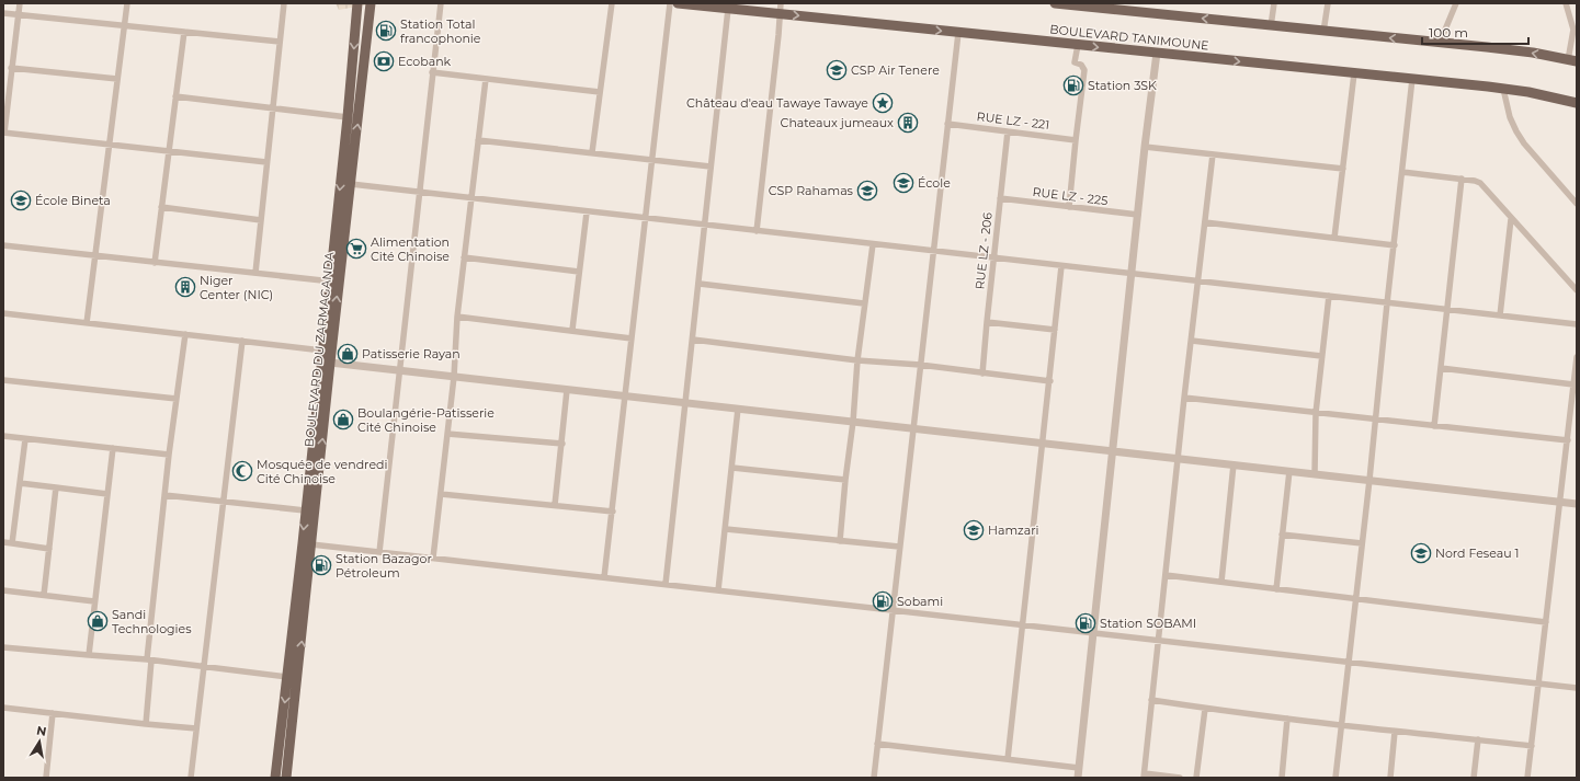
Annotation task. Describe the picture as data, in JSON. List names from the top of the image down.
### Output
{
  "streets": {
    "main road": ["BOULEVARD TANIMOUNE", "BOULEVARD DU ZARMAGANDA"],
    "street": ["RUE LZ - 221", "RUE LZ - 225", "RUE LZ - 206"]
  },
  "crossings": [
    ["RUE LZ - 221", "RUE LZ - 206"],
    ["RUE LZ - 225", "RUE LZ - 206"]
  ],
  "places": {
    "fuel station": [
      "Station Total francophonie",
      "Station 3SK",
      "Station Bazagor Pétroleum",
      "Sobami",
      "Station SOBAMI"
    ],
    "bank": ["Ecobank"],
    "school or university": [
      "CSP Air Tenere",
      "École",
      "CSP Rahamas",
      "École Bineta",
      "Hamzari",
      "Nord Feseau 1"
    ],
    "place": ["Château d'eau Tawaye Tawaye"],
    "building": ["Chateaux jumeaux", "Niger Center (NIC)"],
    "supermarket": ["Alimentation Cité Chinoise"],
    "shop": ["Patisserie Rayan", "Boulangérie-Patisserie Cité Chinoise", "Sandi Technologies"],
    "mosque": ["Mosquée de vendredi Cité Chinoise"]
  },
  "scale_bar": "100 m",
  "north": "top"
}
